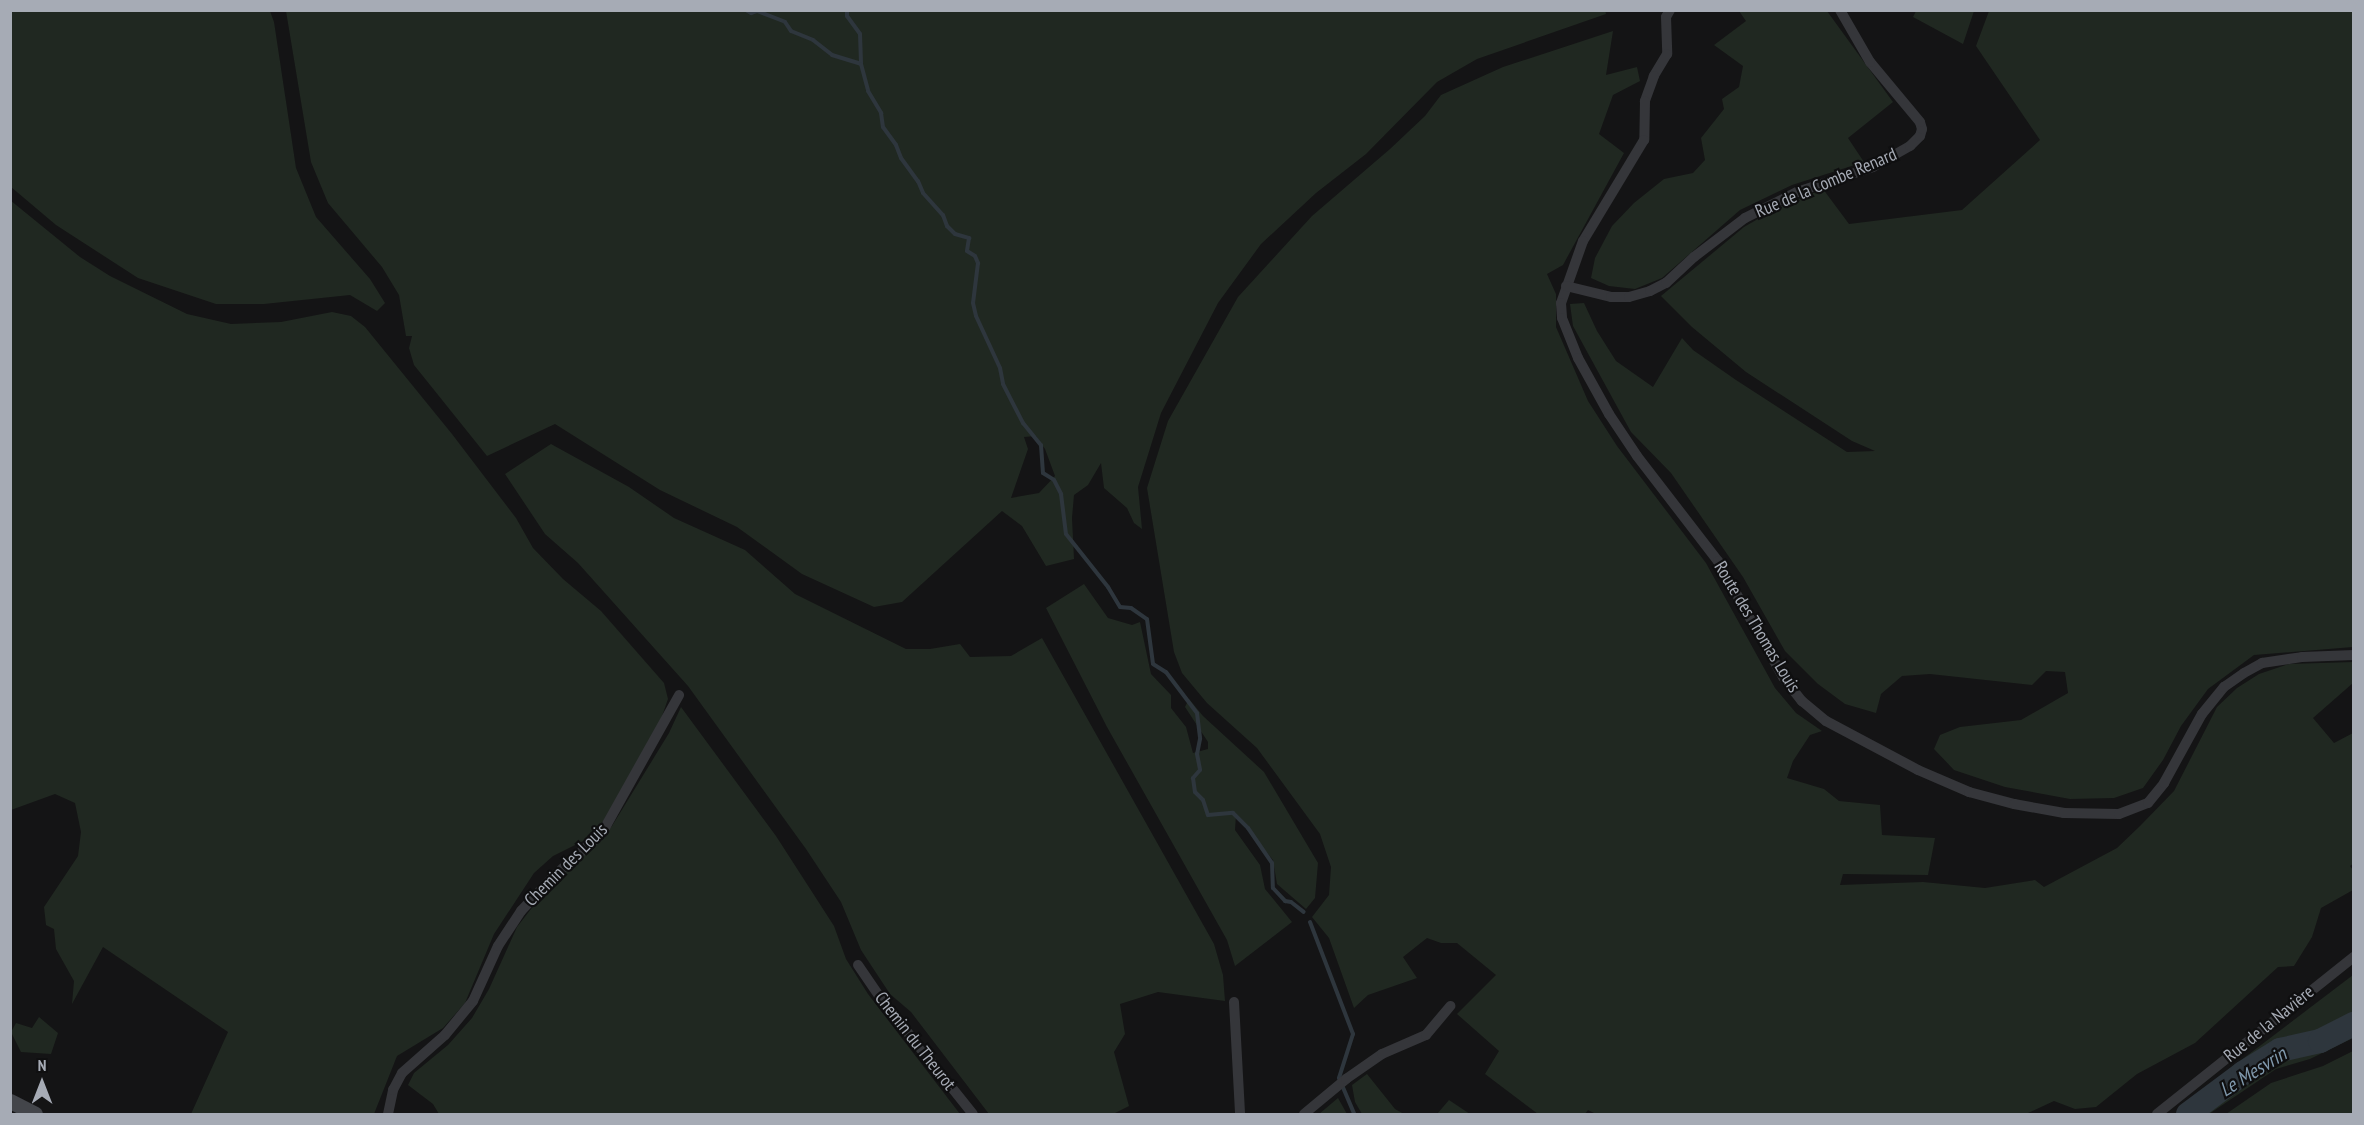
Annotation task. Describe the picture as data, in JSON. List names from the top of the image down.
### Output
{
  "streets": {
    "street": [
      "Rue de la Combe Renard",
      "Route des Thomas Louis",
      "Chemin des Louis",
      "Rue de la Navière",
      "Chemin du Theurot"
    ]
  },
  "crossings": [
    ["Rue de la Combe Renard", "Route des Thomas Louis"]
  ],
  "water": ["Le Mesvrin"],
  "north": "top"
}
